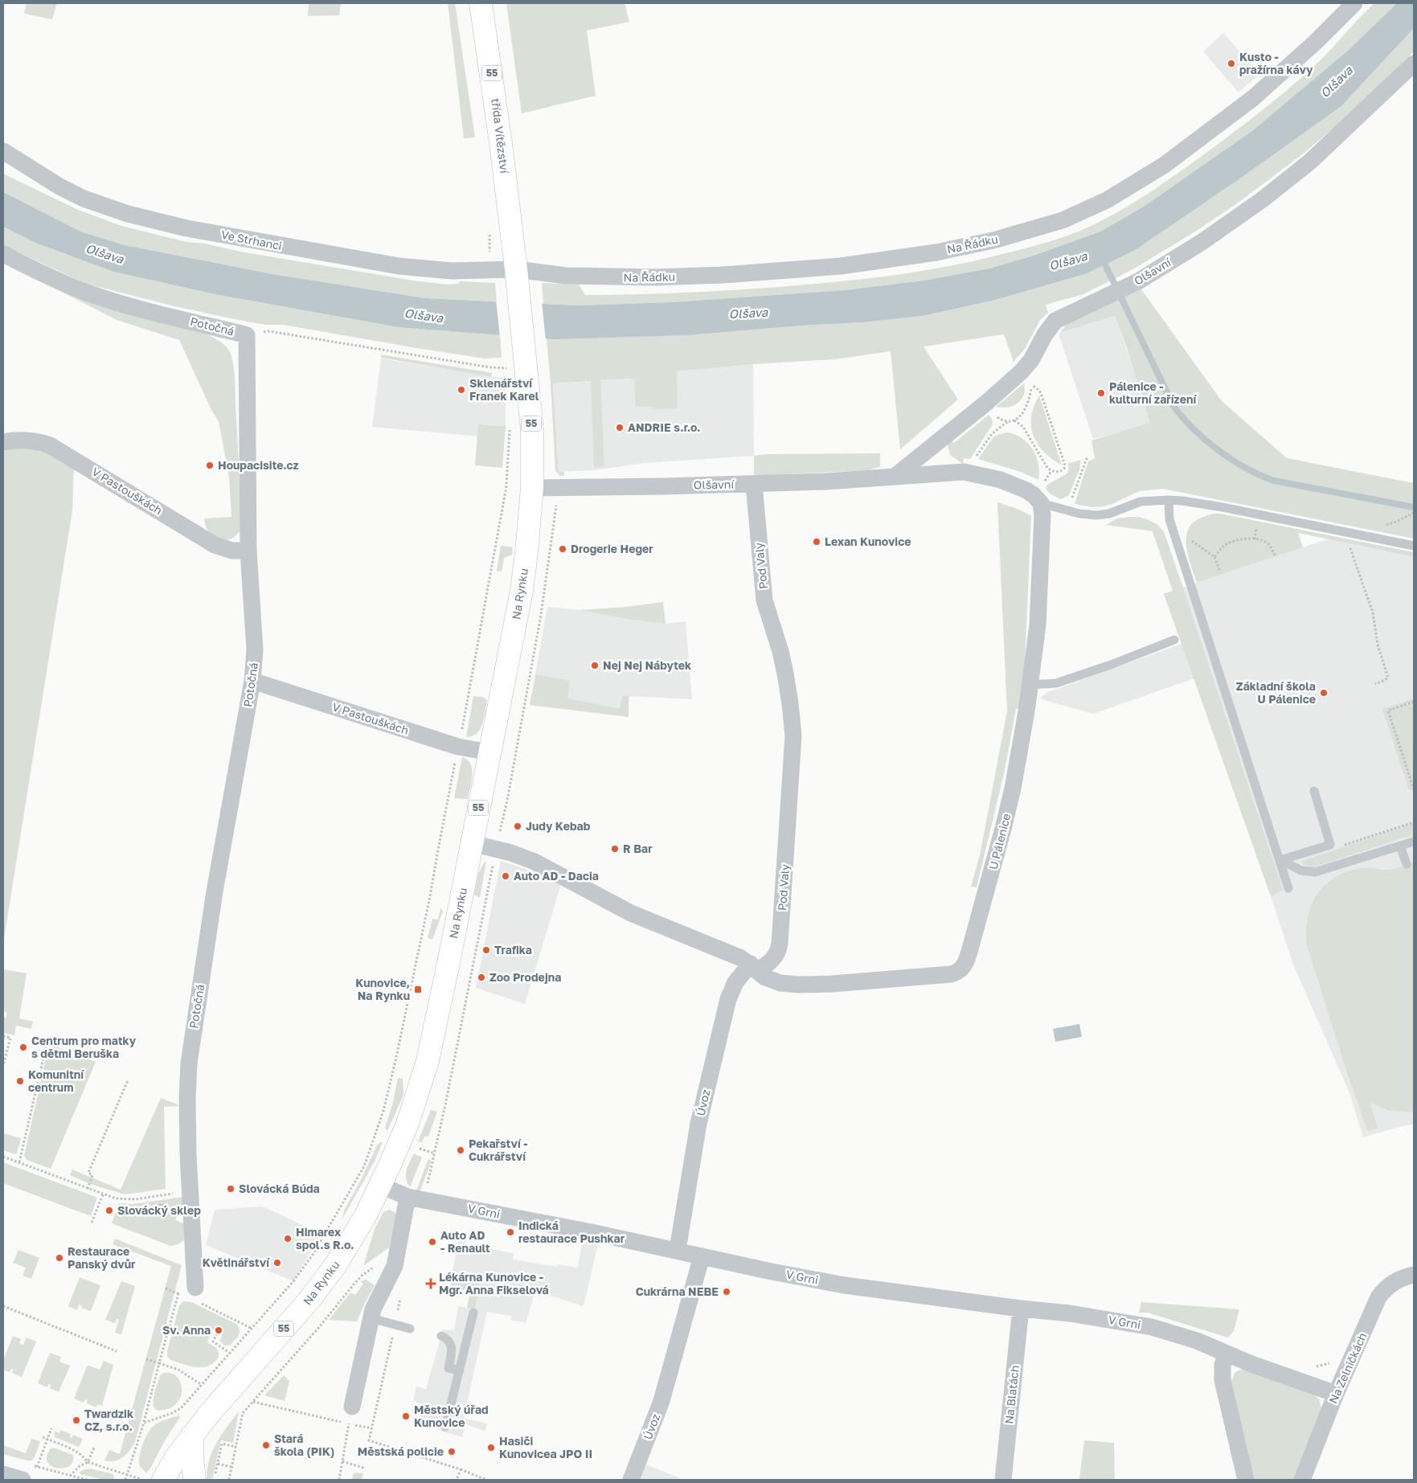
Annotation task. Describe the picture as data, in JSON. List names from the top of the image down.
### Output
{
  "streets": {
    "main road": ["55", "třída Vítězství", "Na Rynku"],
    "street": [
      "Ve Strhanci",
      "Na Řádku",
      "Olšavní",
      "Potočná",
      "V Pastouškách",
      "Pod Valy",
      "U Pálenice",
      "Úvoz",
      "V Grni",
      "Na Zelničkách",
      "Na Blatách"
    ]
  },
  "crossings": [
    ["třída Vítězství", "Ve Strhanci"],
    ["třída Vítězství", "Na Řádku"],
    ["třída Vítězství", "Na Rynku"],
    ["Ve Strhanci", "Na Řádku"],
    ["Ve Strhanci", "Na Rynku"],
    ["Na Řádku", "Na Rynku"],
    ["Olšavní", "Pod Valy"],
    ["Olšavní", "Na Rynku"],
    ["Olšavní", "U Pálenice"],
    ["Potočná", "V Pastouškách"],
    ["V Pastouškách", "Na Rynku"],
    ["Pod Valy", "U Pálenice"],
    ["Pod Valy", "Úvoz"],
    ["Na Rynku", "V Grni"],
    ["U Pálenice", "Úvoz"],
    ["Úvoz", "V Grni"],
    ["V Grni", "Na Zelničkách"],
    ["V Grni", "Na Blatách"]
  ],
  "water": ["Olšava"],
  "places": {
    "other": [
      "Kusto - pražírna kávy",
      "Sklenářství Franek Karel",
      "Pálenice - kulturní zařízení",
      "ANDRIE s.r.o.",
      "Houpacisite.cz",
      "Lexan Kunovice",
      "Drogerie Heger",
      "Nej Nej Nábytek",
      "Základní škola U Pálenice",
      "Judy Kebab",
      "R Bar",
      "Auto AD - Dacia",
      "Trafika",
      "Zoo Prodejna",
      "Centrum pro matky s dětmi Beruška",
      "Komunitní centrum",
      "Pekařství - Cukrářství",
      "Slovácká Búda",
      "Slovácký sklep",
      "Indická restaurace Pushkar",
      "Himarex spol.s R.o.",
      "Auto AD - Renault",
      "Restaurace Panský dvůr",
      "Květinářství",
      "Cukrárna NEBE",
      "Sv. Anna",
      "Městský úřad Kunovice",
      "Twardzik CZ, s.r.o.",
      "Stará škola (PIK)",
      "Hasiči Kunovicea JPO II",
      "Městská policie"
    ],
    "transit": ["Kunovice, Na Rynku"],
    "health": ["Lékárna Kunovice - Mgr. Anna Fikselová"]
  }
}
